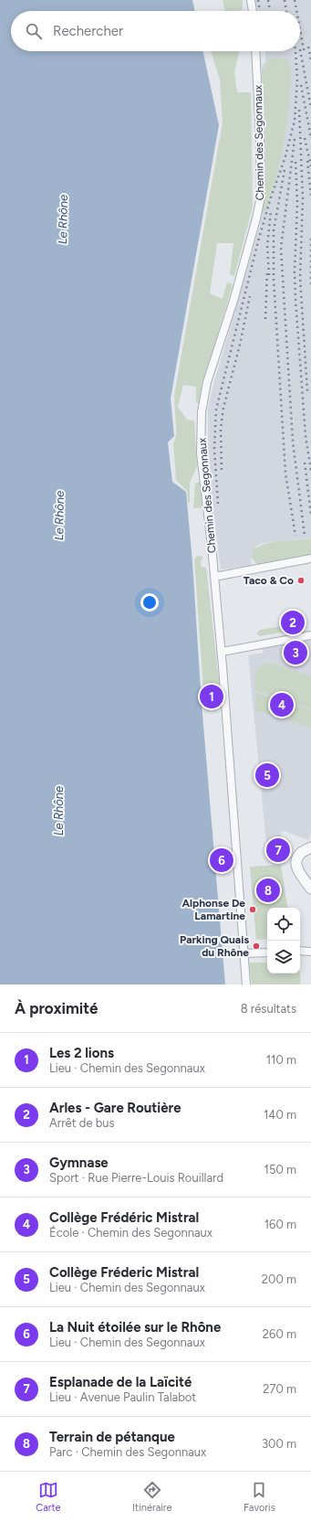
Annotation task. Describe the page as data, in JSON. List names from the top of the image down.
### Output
{
  "streets": {
    "street": ["Chemin des Segonnaux"]
  },
  "water": ["Le Rhône"],
  "places": ["Taco & Co", "Alphonse De Lamartine", "Parking Quais du Rhône"],
  "page": {
    "search": "Rechercher",
    "pins": [
      "2",
      "3",
      "1",
      "4",
      "5",
      "7",
      "6",
      "8"
    ],
    "heading": ["À proximité", "8 résultats"],
    "list": [
      {
        "mark": "1",
        "name": "Les 2 lions",
        "note": "Lieu · Chemin des Segonnaux",
        "value": "110 m"
      },
      {
        "mark": "2",
        "name": "Arles - Gare Routière",
        "note": "Arrêt de bus",
        "value": "140 m"
      },
      {
        "mark": "3",
        "name": "Gymnase",
        "note": "Sport · Rue Pierre-Louis Rouillard",
        "value": "150 m"
      },
      {
        "mark": "4",
        "name": "Collège Frédéric Mistral",
        "note": "École · Chemin des Segonnaux",
        "value": "160 m"
      },
      {
        "mark": "5",
        "name": "Collège Fréderic Mistral",
        "note": "Lieu · Chemin des Segonnaux",
        "value": "200 m"
      },
      {
        "mark": "6",
        "name": "La Nuit étoilée sur le Rhône",
        "note": "Lieu · Chemin des Segonnaux",
        "value": "260 m"
      },
      {
        "mark": "7",
        "name": "Esplanade de la Laïcité",
        "note": "Lieu · Avenue Paulin Talabot",
        "value": "270 m"
      },
      {
        "mark": "8",
        "name": "Terrain de pétanque",
        "note": "Parc · Chemin des Segonnaux",
        "value": "300 m"
      }
    ],
    "nav": ["Carte", "Itinéraire", "Favoris"]
  }
}
